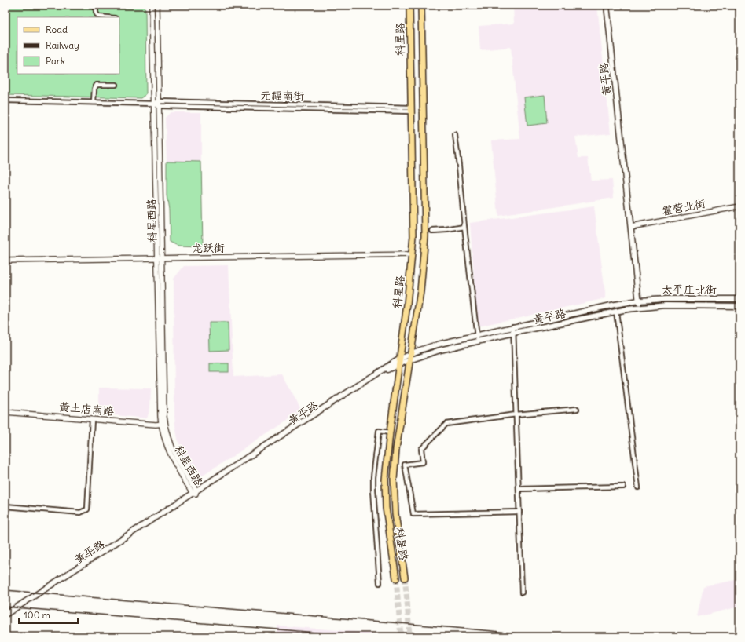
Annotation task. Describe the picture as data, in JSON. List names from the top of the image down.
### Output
{
  "streets": {
    "main road": ["科星路", "黄平路", "太平庄北街"],
    "street": [
      "元福南街",
      "霍营北街",
      "科星西路",
      "龙跃街",
      "黄土店南路"
    ]
  },
  "crossings": [
    ["科星路", "黄平路"],
    ["科星路", "元福南街"],
    ["科星路", "龙跃街"],
    ["黄平路", "霍营北街"],
    ["黄平路", "科星西路"],
    ["黄平路", "太平庄北街"],
    ["元福南街", "科星西路"],
    ["科星西路", "龙跃街"],
    ["科星西路", "黄土店南路"]
  ],
  "legend": ["Road", "Railway", "Park"],
  "scale_bar": "100 m"
}
